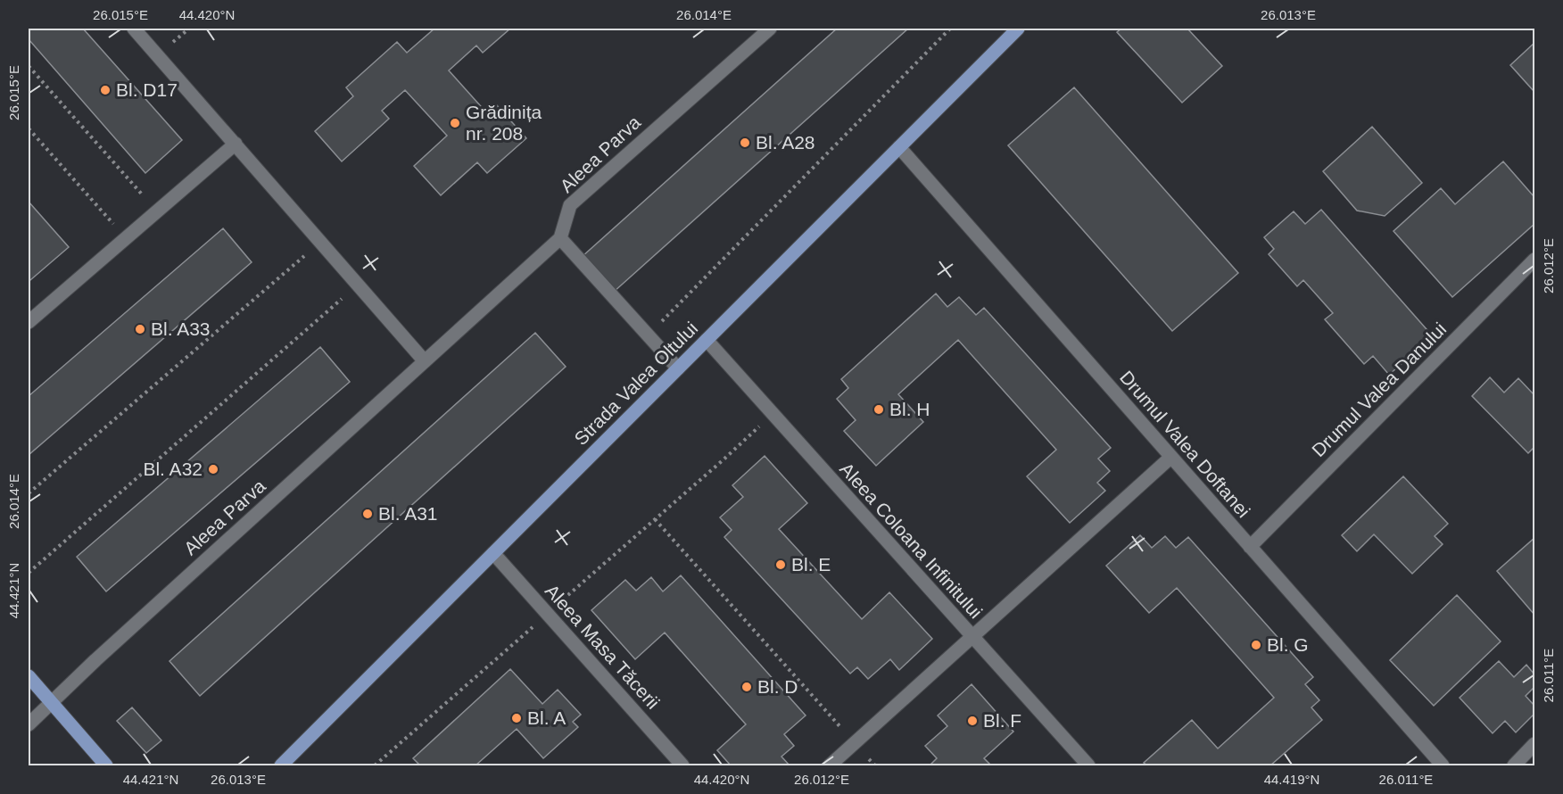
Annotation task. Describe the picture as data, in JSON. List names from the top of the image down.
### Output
{
  "streets": {
    "main road": ["Strada Valea Oltului"],
    "street": [
      "Aleea Parva",
      "Drumul Valea Danului",
      "Drumul Valea Doftanei",
      "Aleea Coloana Infinitului",
      "Aleea Masa Tăcerii"
    ]
  },
  "crossings": [
    ["Strada Valea Oltului", "Drumul Valea Doftanei"],
    ["Strada Valea Oltului", "Aleea Coloana Infinitului"],
    ["Strada Valea Oltului", "Aleea Masa Tăcerii"],
    ["Drumul Valea Danului", "Drumul Valea Doftanei"]
  ],
  "places": [
    "Bl. D17",
    "Grădinița nr. 208",
    "Bl. A28",
    "Bl. A33",
    "Bl. H",
    "Bl. A32",
    "Bl. A31",
    "Bl. E",
    "Bl. G",
    "Bl. D",
    "Bl. A",
    "Bl. F"
  ],
  "coordinates": [
    "26.015°E",
    "44.420°N",
    "26.014°E",
    "26.013°E",
    "26.012°E",
    "44.421°N",
    "26.011°E",
    "44.419°N"
  ]
}
